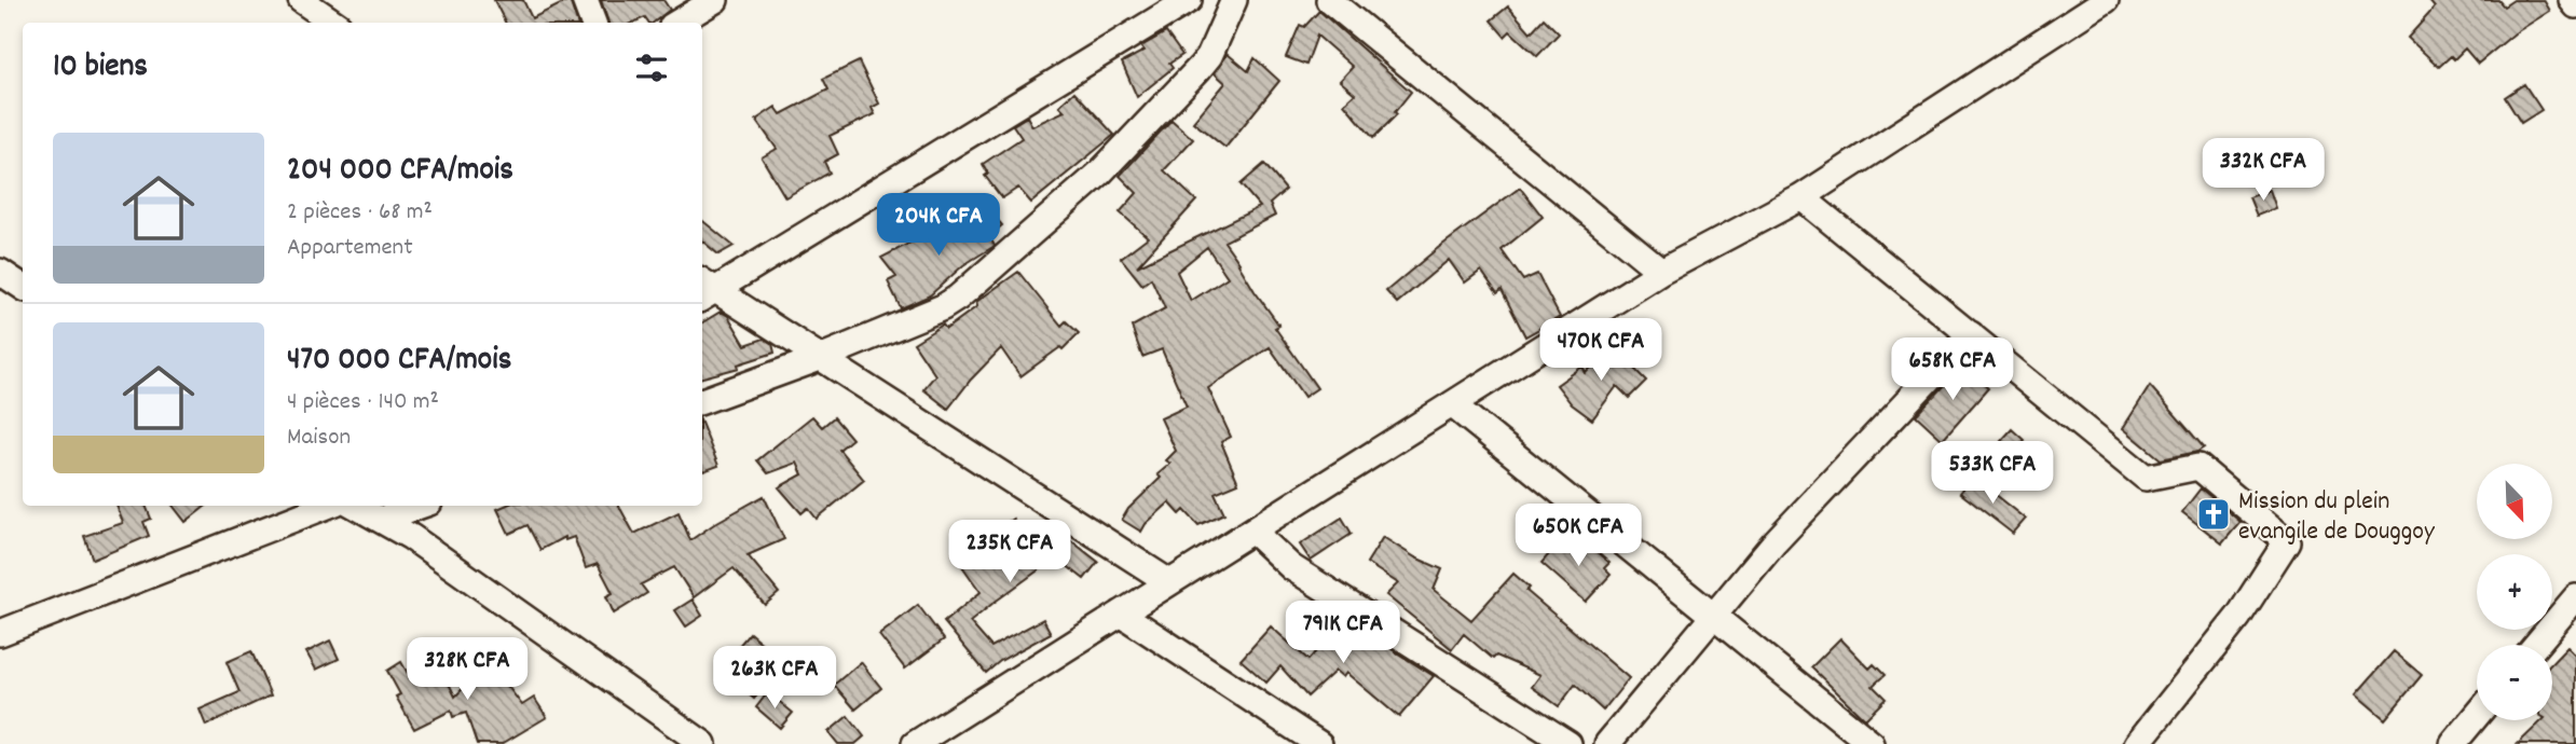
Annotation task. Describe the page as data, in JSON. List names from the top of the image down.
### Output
{
  "places": {
    "church": ["Mission du plein evangile de Douggoy"]
  },
  "north": "bottom right",
  "page": {
    "heading": "10 biens",
    "list": [
      {
        "name": "204 000 CFA/mois",
        "note": "2 pièces · 68 m² · Appartement"
      },
      {
        "name": "470 000 CFA/mois",
        "note": "4 pièces · 140 m² · Maison"
      }
    ],
    "price": [
      "332K CFA",
      "204K CFA",
      "470K CFA",
      "658K CFA",
      "533K CFA",
      "650K CFA",
      "235K CFA",
      "791K CFA",
      "328K CFA",
      "263K CFA"
    ],
    "map_buttons": ["+", "−"]
  }
}
